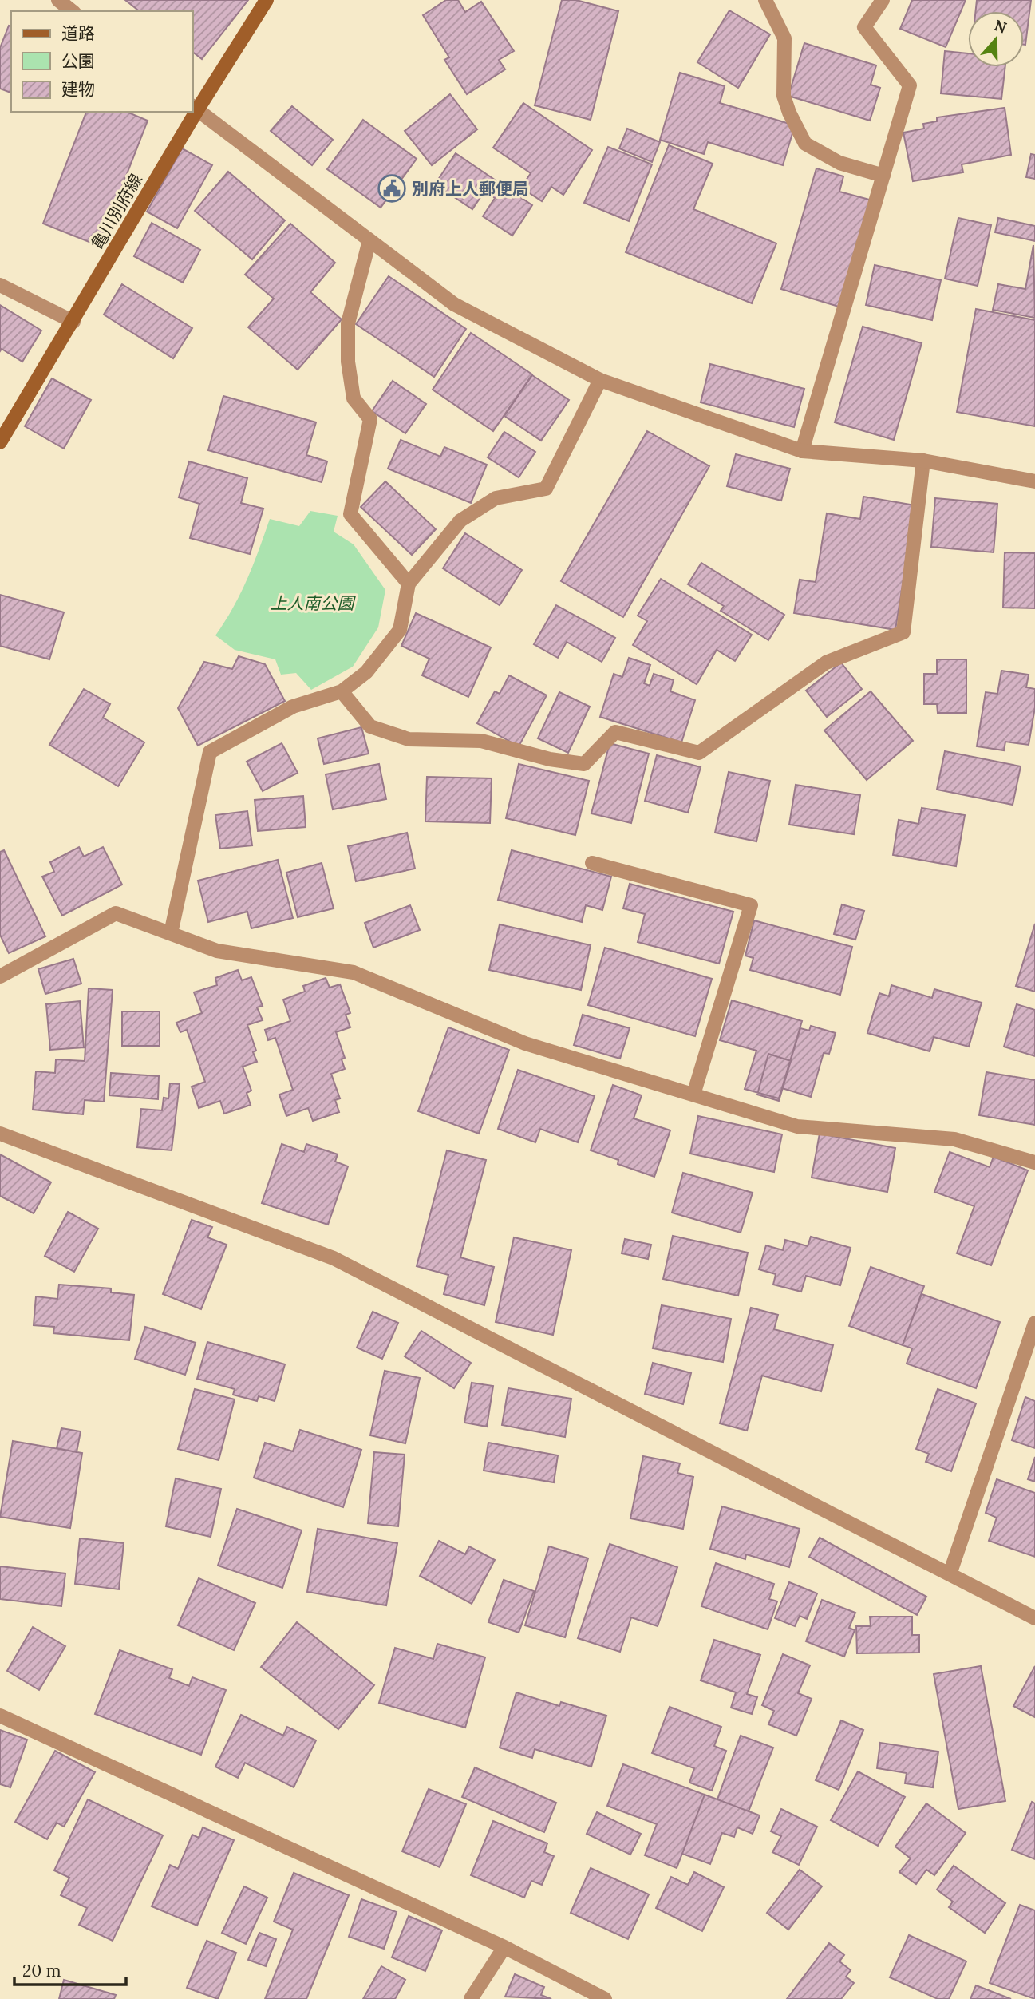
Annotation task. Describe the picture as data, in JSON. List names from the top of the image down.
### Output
{
  "streets": {
    "main road": ["亀川別府線"]
  },
  "parks": ["上人南公園"],
  "places": {
    "public building": ["別府上人郵便局"]
  },
  "legend": ["道路", "公園", "建物"],
  "scale_bar": "20 m",
  "north": "top"
}
